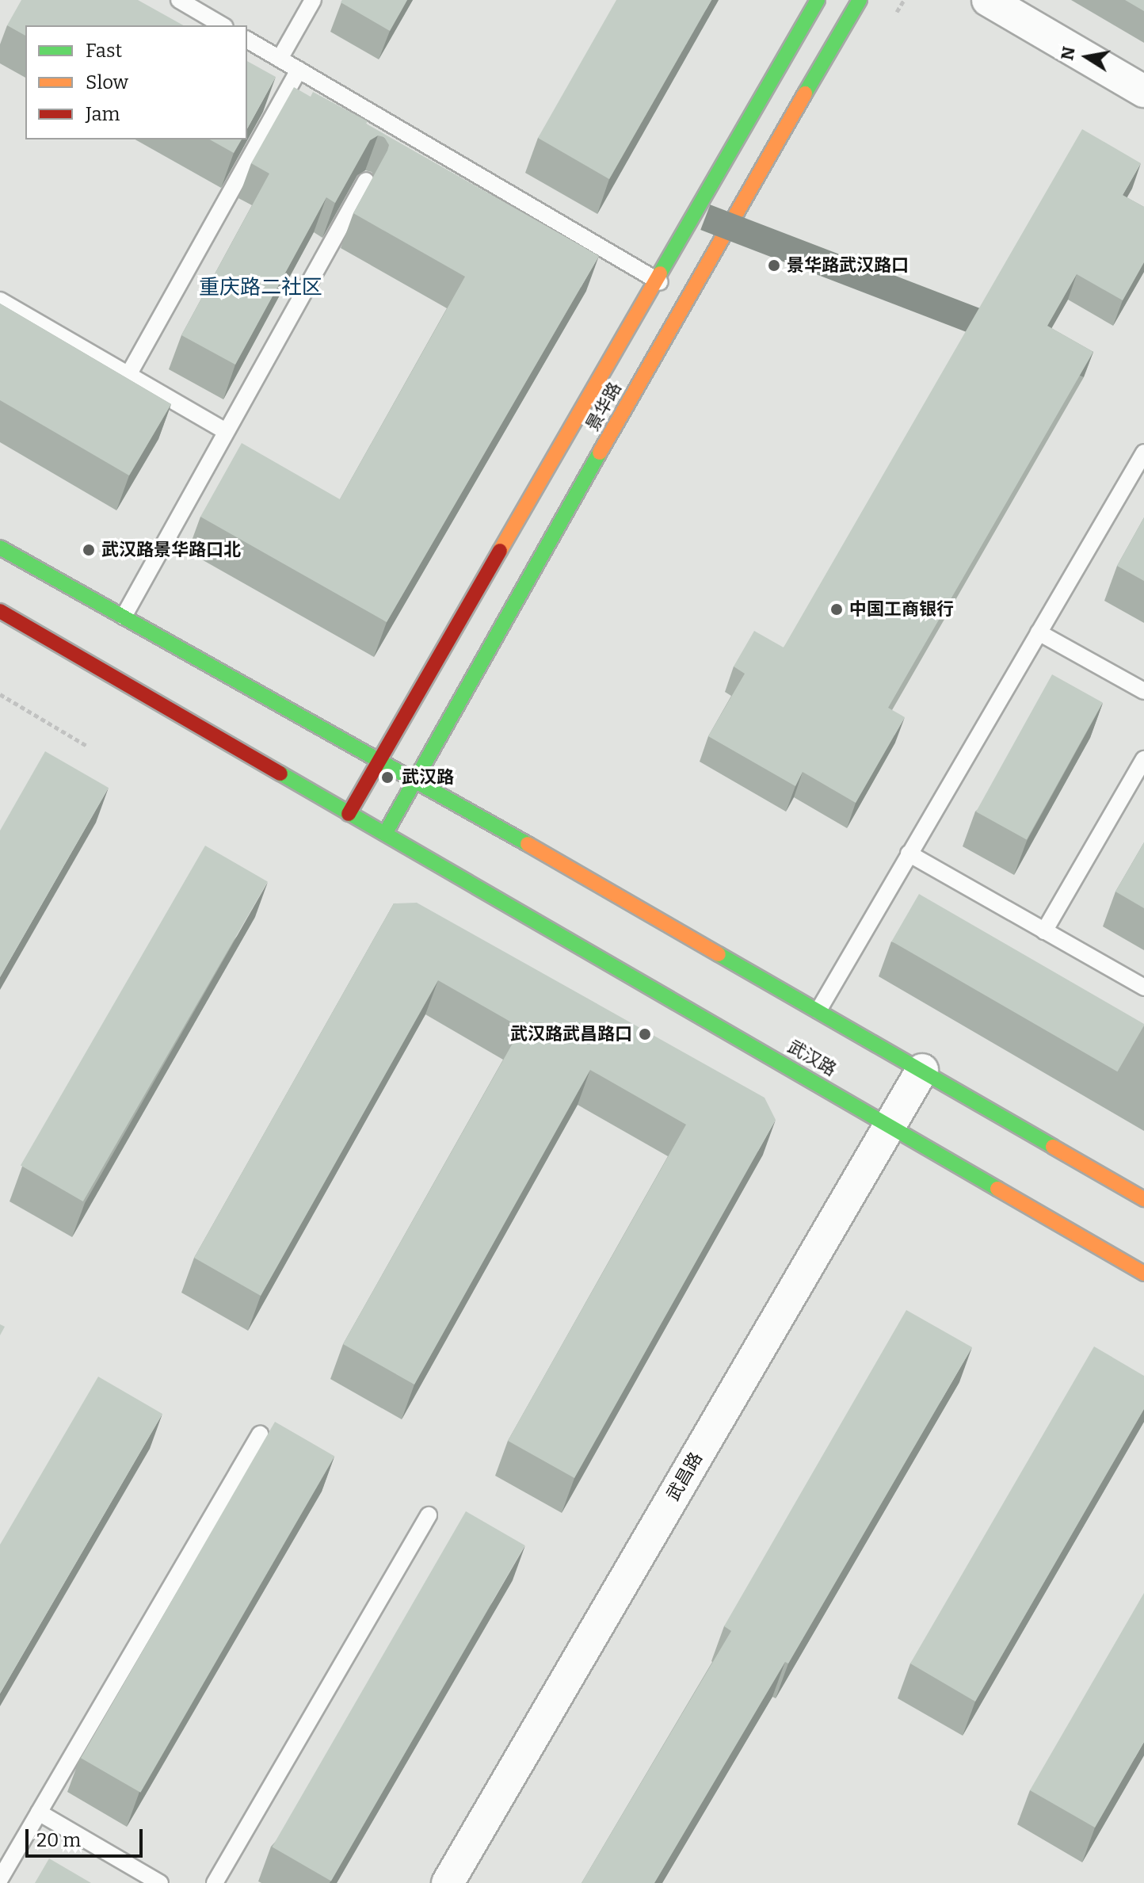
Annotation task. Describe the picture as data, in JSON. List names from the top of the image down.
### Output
{
  "streets": {
    "main road": ["景华路", "武汉路"],
    "street": ["武昌路"]
  },
  "crossings": [
    ["景华路", "武汉路"],
    ["武汉路", "武昌路"]
  ],
  "districts": ["重庆路二社区"],
  "places": [
    "景华路武汉路口",
    "武汉路景华路口北",
    "中国工商银行",
    "武汉路",
    "武汉路武昌路口"
  ],
  "legend": ["Fast", "Slow", "Jam"],
  "scale_bar": "20 m",
  "north": "left"
}
